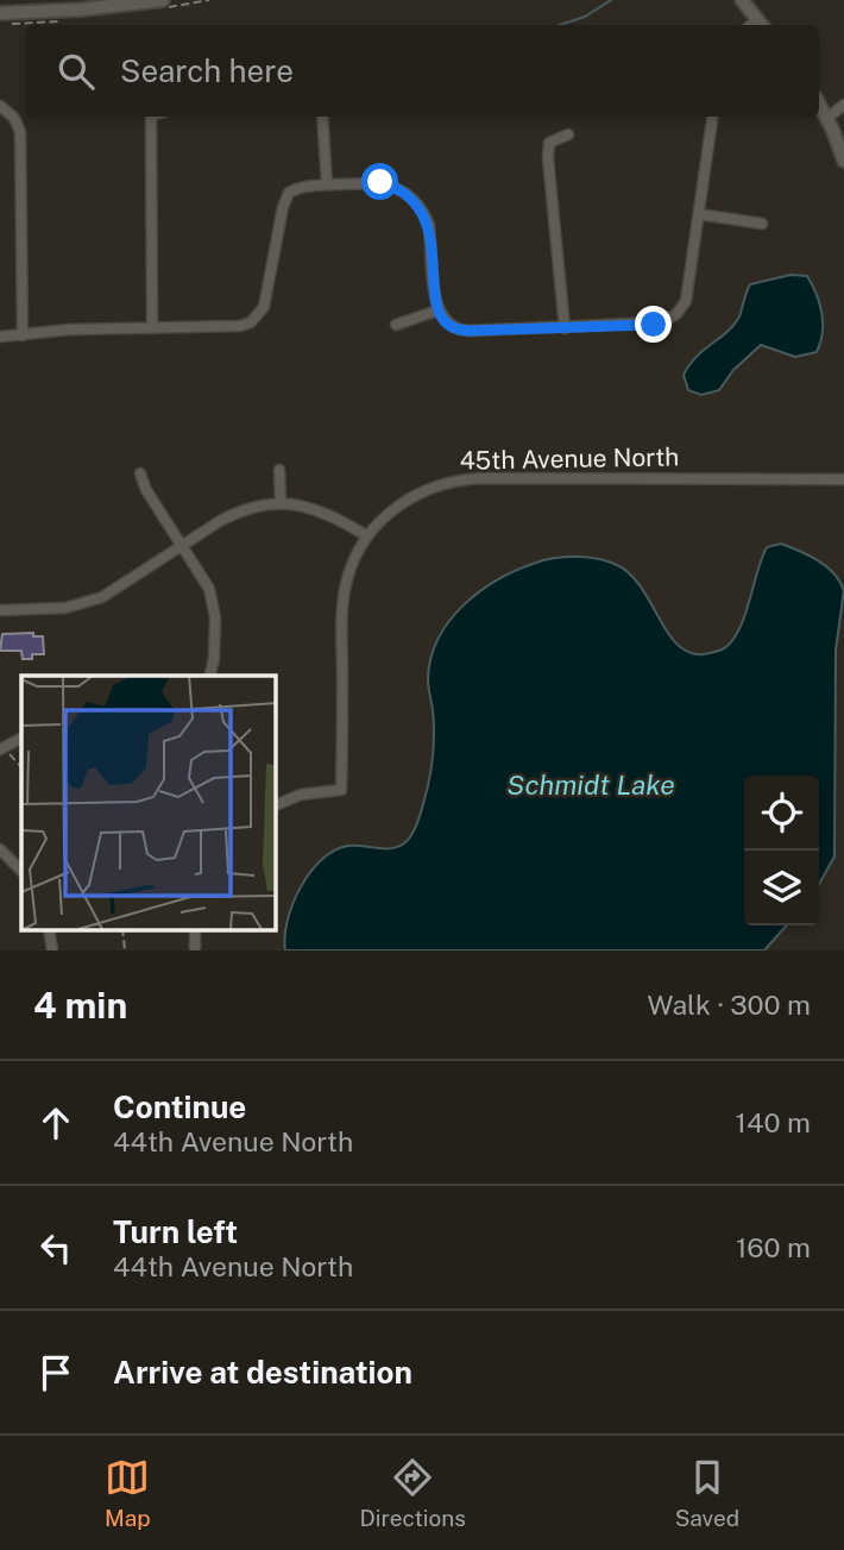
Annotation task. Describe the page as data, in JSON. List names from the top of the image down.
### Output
{
  "streets": {
    "street": ["45th Avenue North"]
  },
  "water": ["Schmidt Lake"],
  "page": {
    "search": "Search here",
    "heading": ["4 min", "Walk · 300 m"],
    "list": [
      ["Continue", "44th Avenue North", "140 m"],
      ["Turn left", "44th Avenue North", "160 m"],
      "Arrive at destination"
    ],
    "nav": ["Map", "Directions", "Saved"]
  }
}
